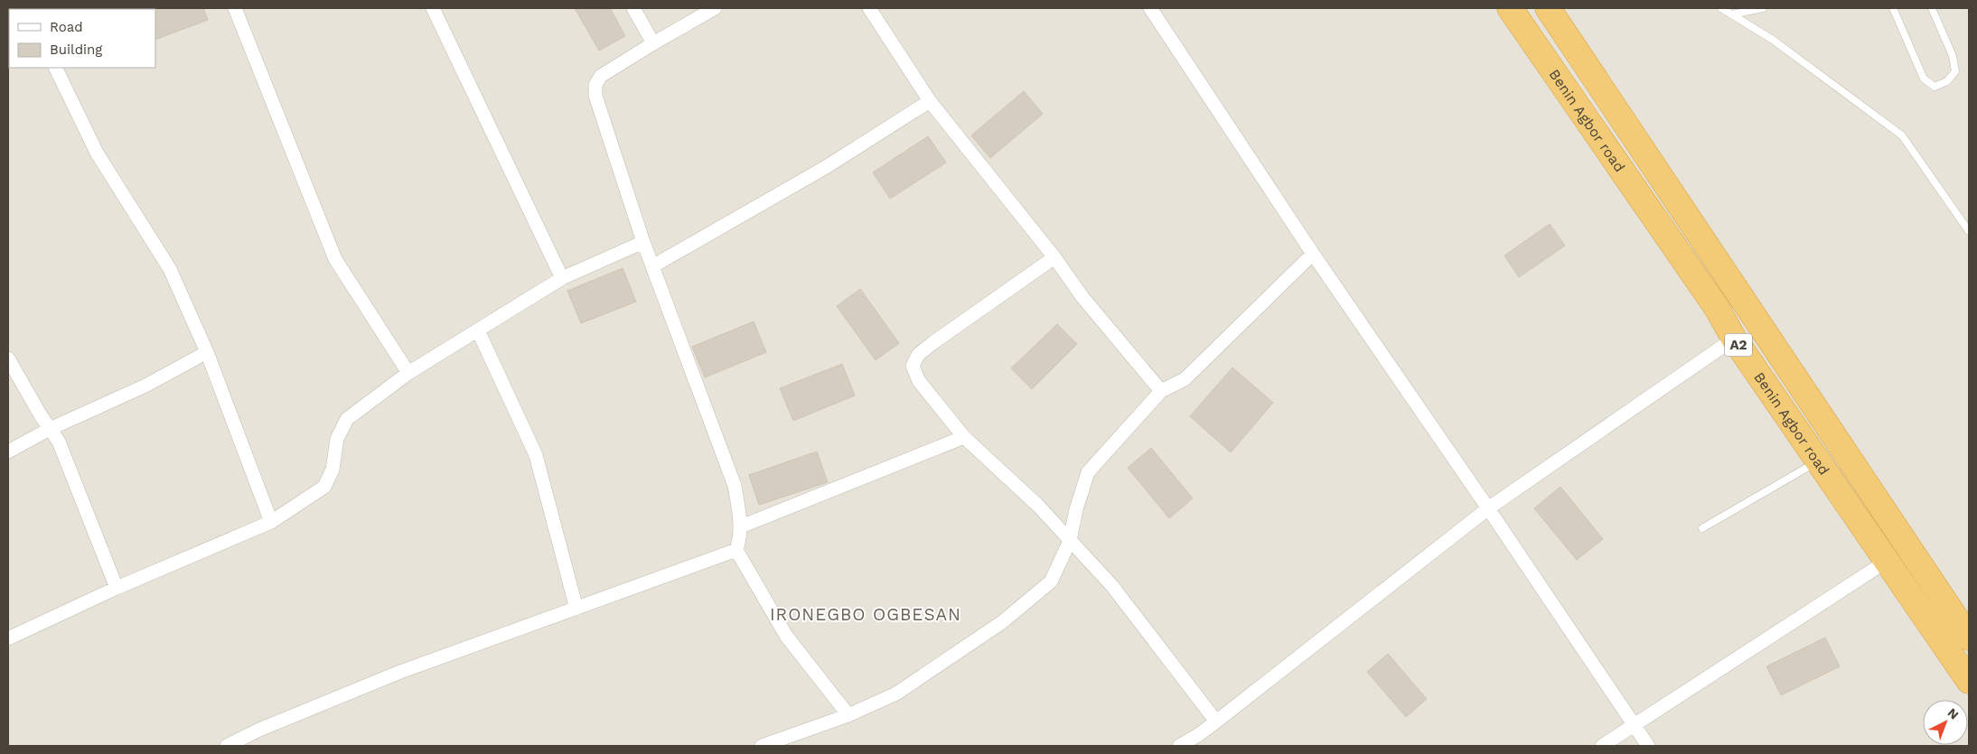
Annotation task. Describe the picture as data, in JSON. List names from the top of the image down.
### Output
{
  "streets": {
    "highway": ["Benin Agbor road", "A2"]
  },
  "districts": ["IRONEGBO OGBESAN"],
  "legend": ["Road", "Building"],
  "north": "top right"
}
